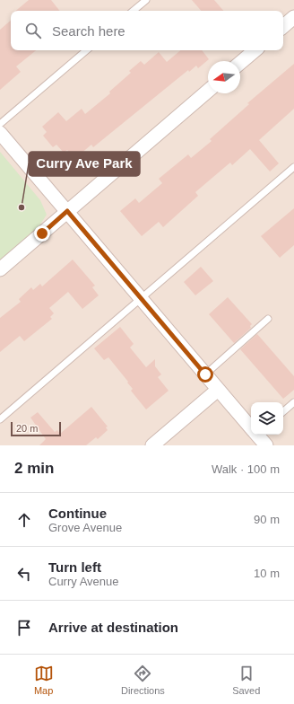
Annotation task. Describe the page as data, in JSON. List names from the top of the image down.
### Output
{
  "places": ["Curry Ave Park"],
  "scale_bar": "20 m",
  "north": "left",
  "page": {
    "search": "Search here",
    "scale": "20 m",
    "heading": ["2 min", "Walk · 100 m"],
    "list": [
      ["Continue", "Grove Avenue", "90 m"],
      ["Turn left", "Curry Avenue", "10 m"],
      "Arrive at destination"
    ],
    "nav": ["Map", "Directions", "Saved"]
  }
}
